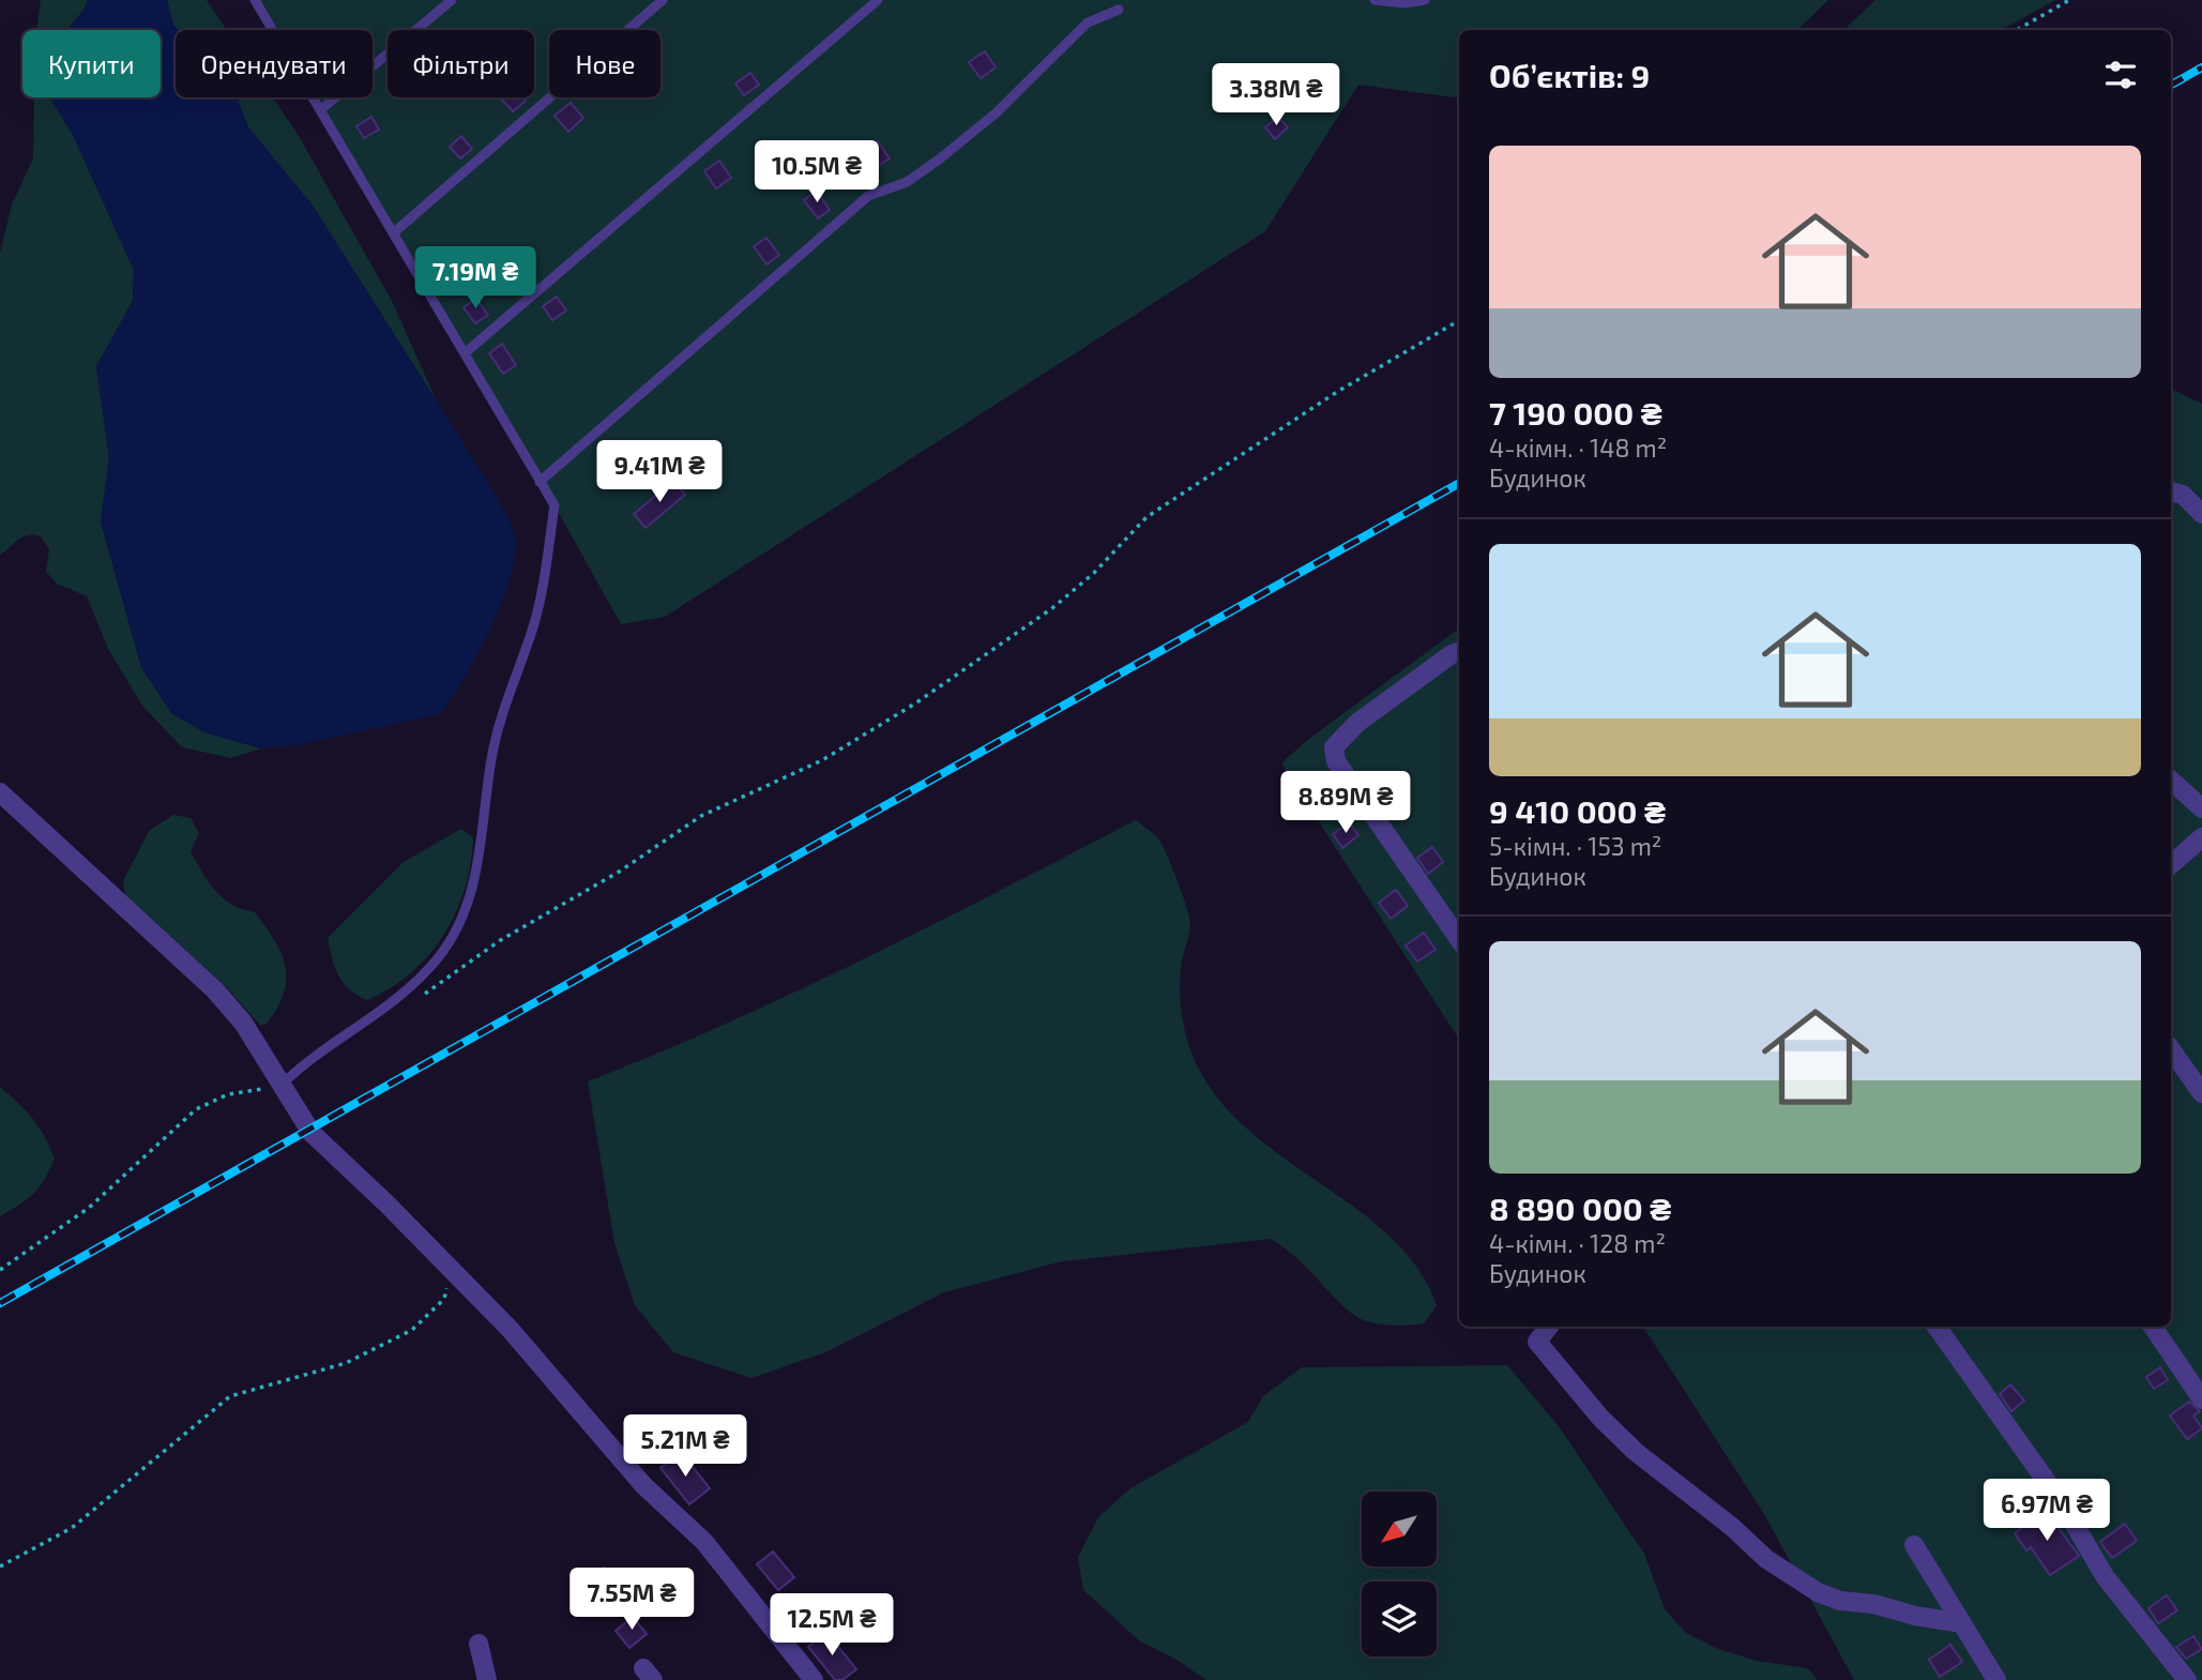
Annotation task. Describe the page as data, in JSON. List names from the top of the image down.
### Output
{
  "north": "bottom left",
  "page": {
    "chip": [
      "Купити",
      "Орендувати",
      "Фільтри",
      "Нове"
    ],
    "heading": "Об’єктів: 9",
    "price": [
      "3.38M ₴",
      "10.5M ₴",
      "7.19M ₴",
      "9.41M ₴",
      "8.89M ₴",
      "5.21M ₴",
      "6.97M ₴",
      "7.55M ₴",
      "12.5M ₴"
    ],
    "list": [
      {
        "name": "7 190 000 ₴",
        "note": "4-кімн. · 148 m² · Будинок"
      },
      {
        "name": "9 410 000 ₴",
        "note": "5-кімн. · 153 m² · Будинок"
      },
      {
        "name": "8 890 000 ₴",
        "note": "4-кімн. · 128 m² · Будинок"
      }
    ]
  }
}
